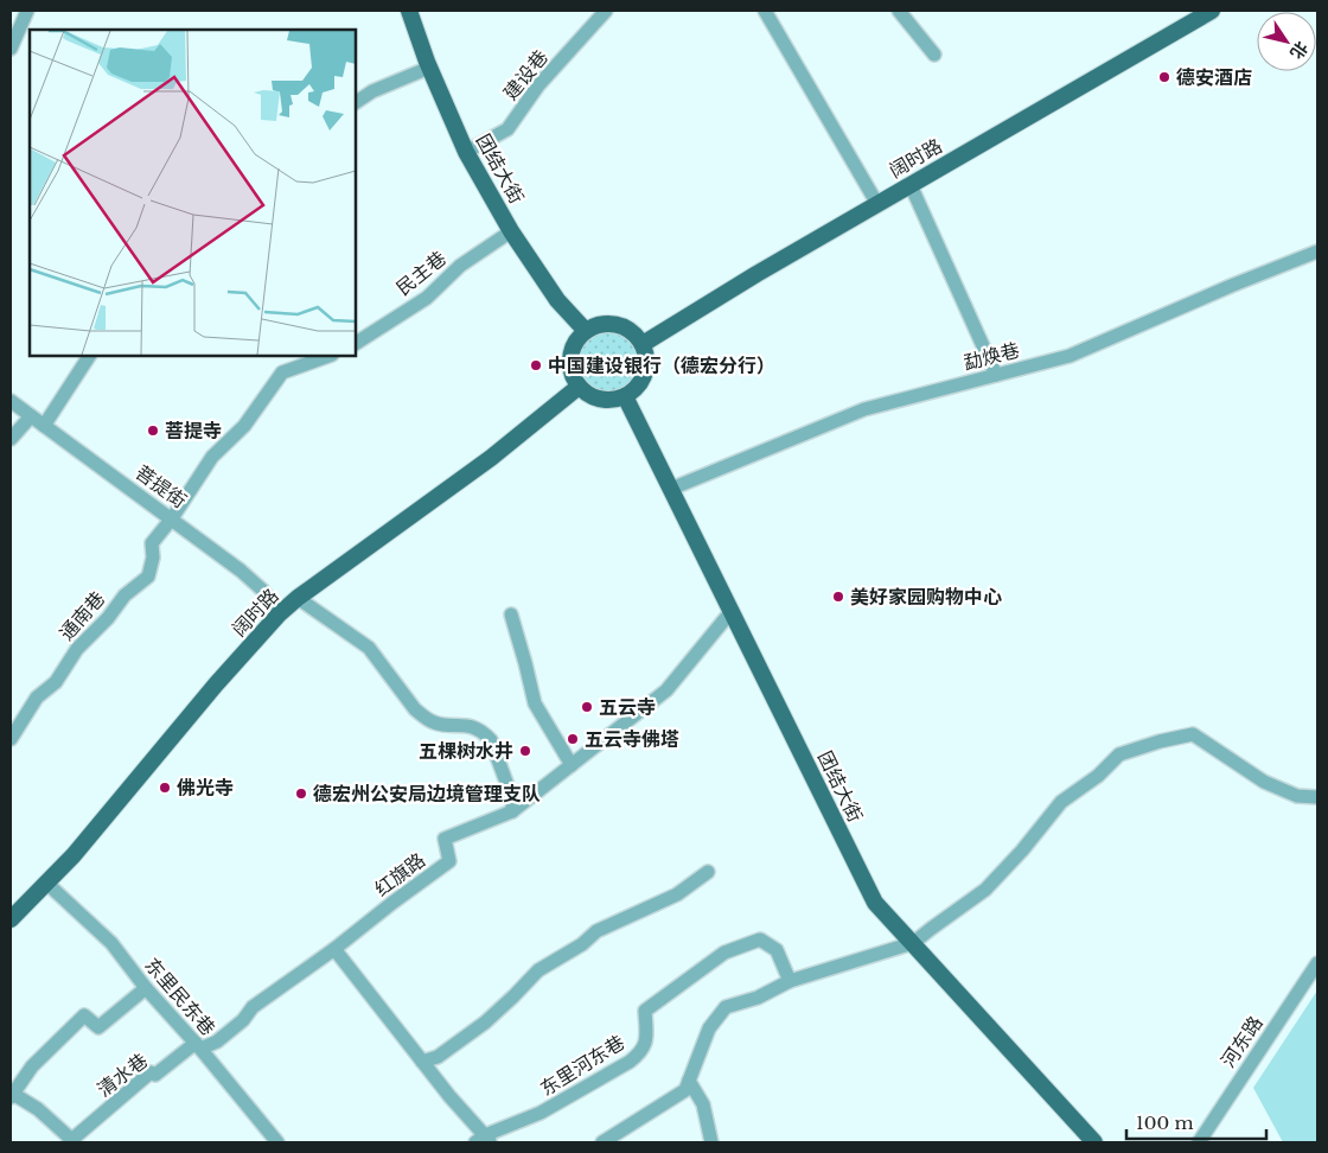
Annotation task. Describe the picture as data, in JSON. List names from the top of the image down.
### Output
{
  "streets": {
    "main road": ["阔时路", "团结大街"],
    "street": [
      "建设巷",
      "民主巷",
      "勐焕巷",
      "菩提街",
      "通南巷",
      "红旗路",
      "东里民东巷",
      "河东路",
      "东里河东巷",
      "清水巷"
    ]
  },
  "crossings": [
    ["建设巷", "团结大街"],
    ["阔时路", "团结大街"],
    ["阔时路", "菩提街"],
    ["阔时路", "东里民东巷"],
    ["团结大街", "民主巷"],
    ["团结大街", "勐焕巷"],
    ["团结大街", "红旗路"],
    ["菩提街", "通南巷"],
    ["红旗路", "东里民东巷"],
    ["红旗路", "清水巷"],
    ["东里民东巷", "清水巷"]
  ],
  "places": [
    "德安酒店",
    "中国建设银行（德宏分行）",
    "菩提寺",
    "美好家园购物中心",
    "五云寺",
    "五云寺佛塔",
    "五棵树水井",
    "佛光寺",
    "德宏州公安局边境管理支队"
  ],
  "scale_bar": "100 m",
  "north": "bottom right"
}
